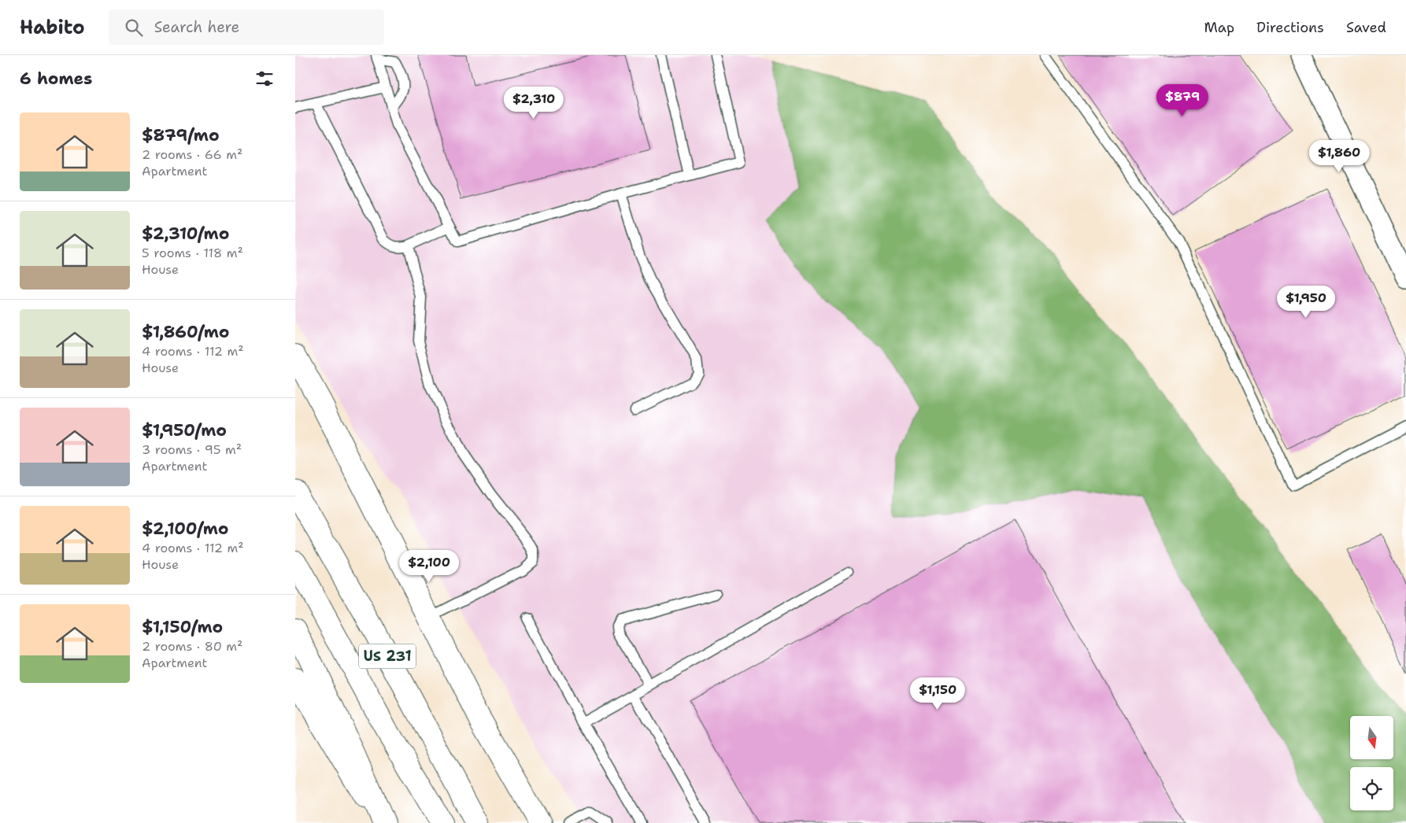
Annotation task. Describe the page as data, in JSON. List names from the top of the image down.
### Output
{
  "streets": {
    "main road": ["US 231"]
  },
  "north": "bottom",
  "page": {
    "header": "Habito",
    "search": "Search here",
    "nav": ["Map", "Directions", "Saved"],
    "heading": "6 homes",
    "price": [
      "$879",
      "$2,310",
      "$1,860",
      "$1,950",
      "$2,100",
      "$1,150"
    ],
    "list": [
      {
        "name": "$879/mo",
        "note": "2 rooms · 66 m² · Apartment"
      },
      {
        "name": "$2,310/mo",
        "note": "5 rooms · 118 m² · House"
      },
      {
        "name": "$1,860/mo",
        "note": "4 rooms · 112 m² · House"
      },
      {
        "name": "$1,950/mo",
        "note": "3 rooms · 95 m² · Apartment"
      },
      {
        "name": "$2,100/mo",
        "note": "4 rooms · 112 m² · House"
      },
      {
        "name": "$1,150/mo",
        "note": "2 rooms · 80 m² · Apartment"
      }
    ]
  }
}
